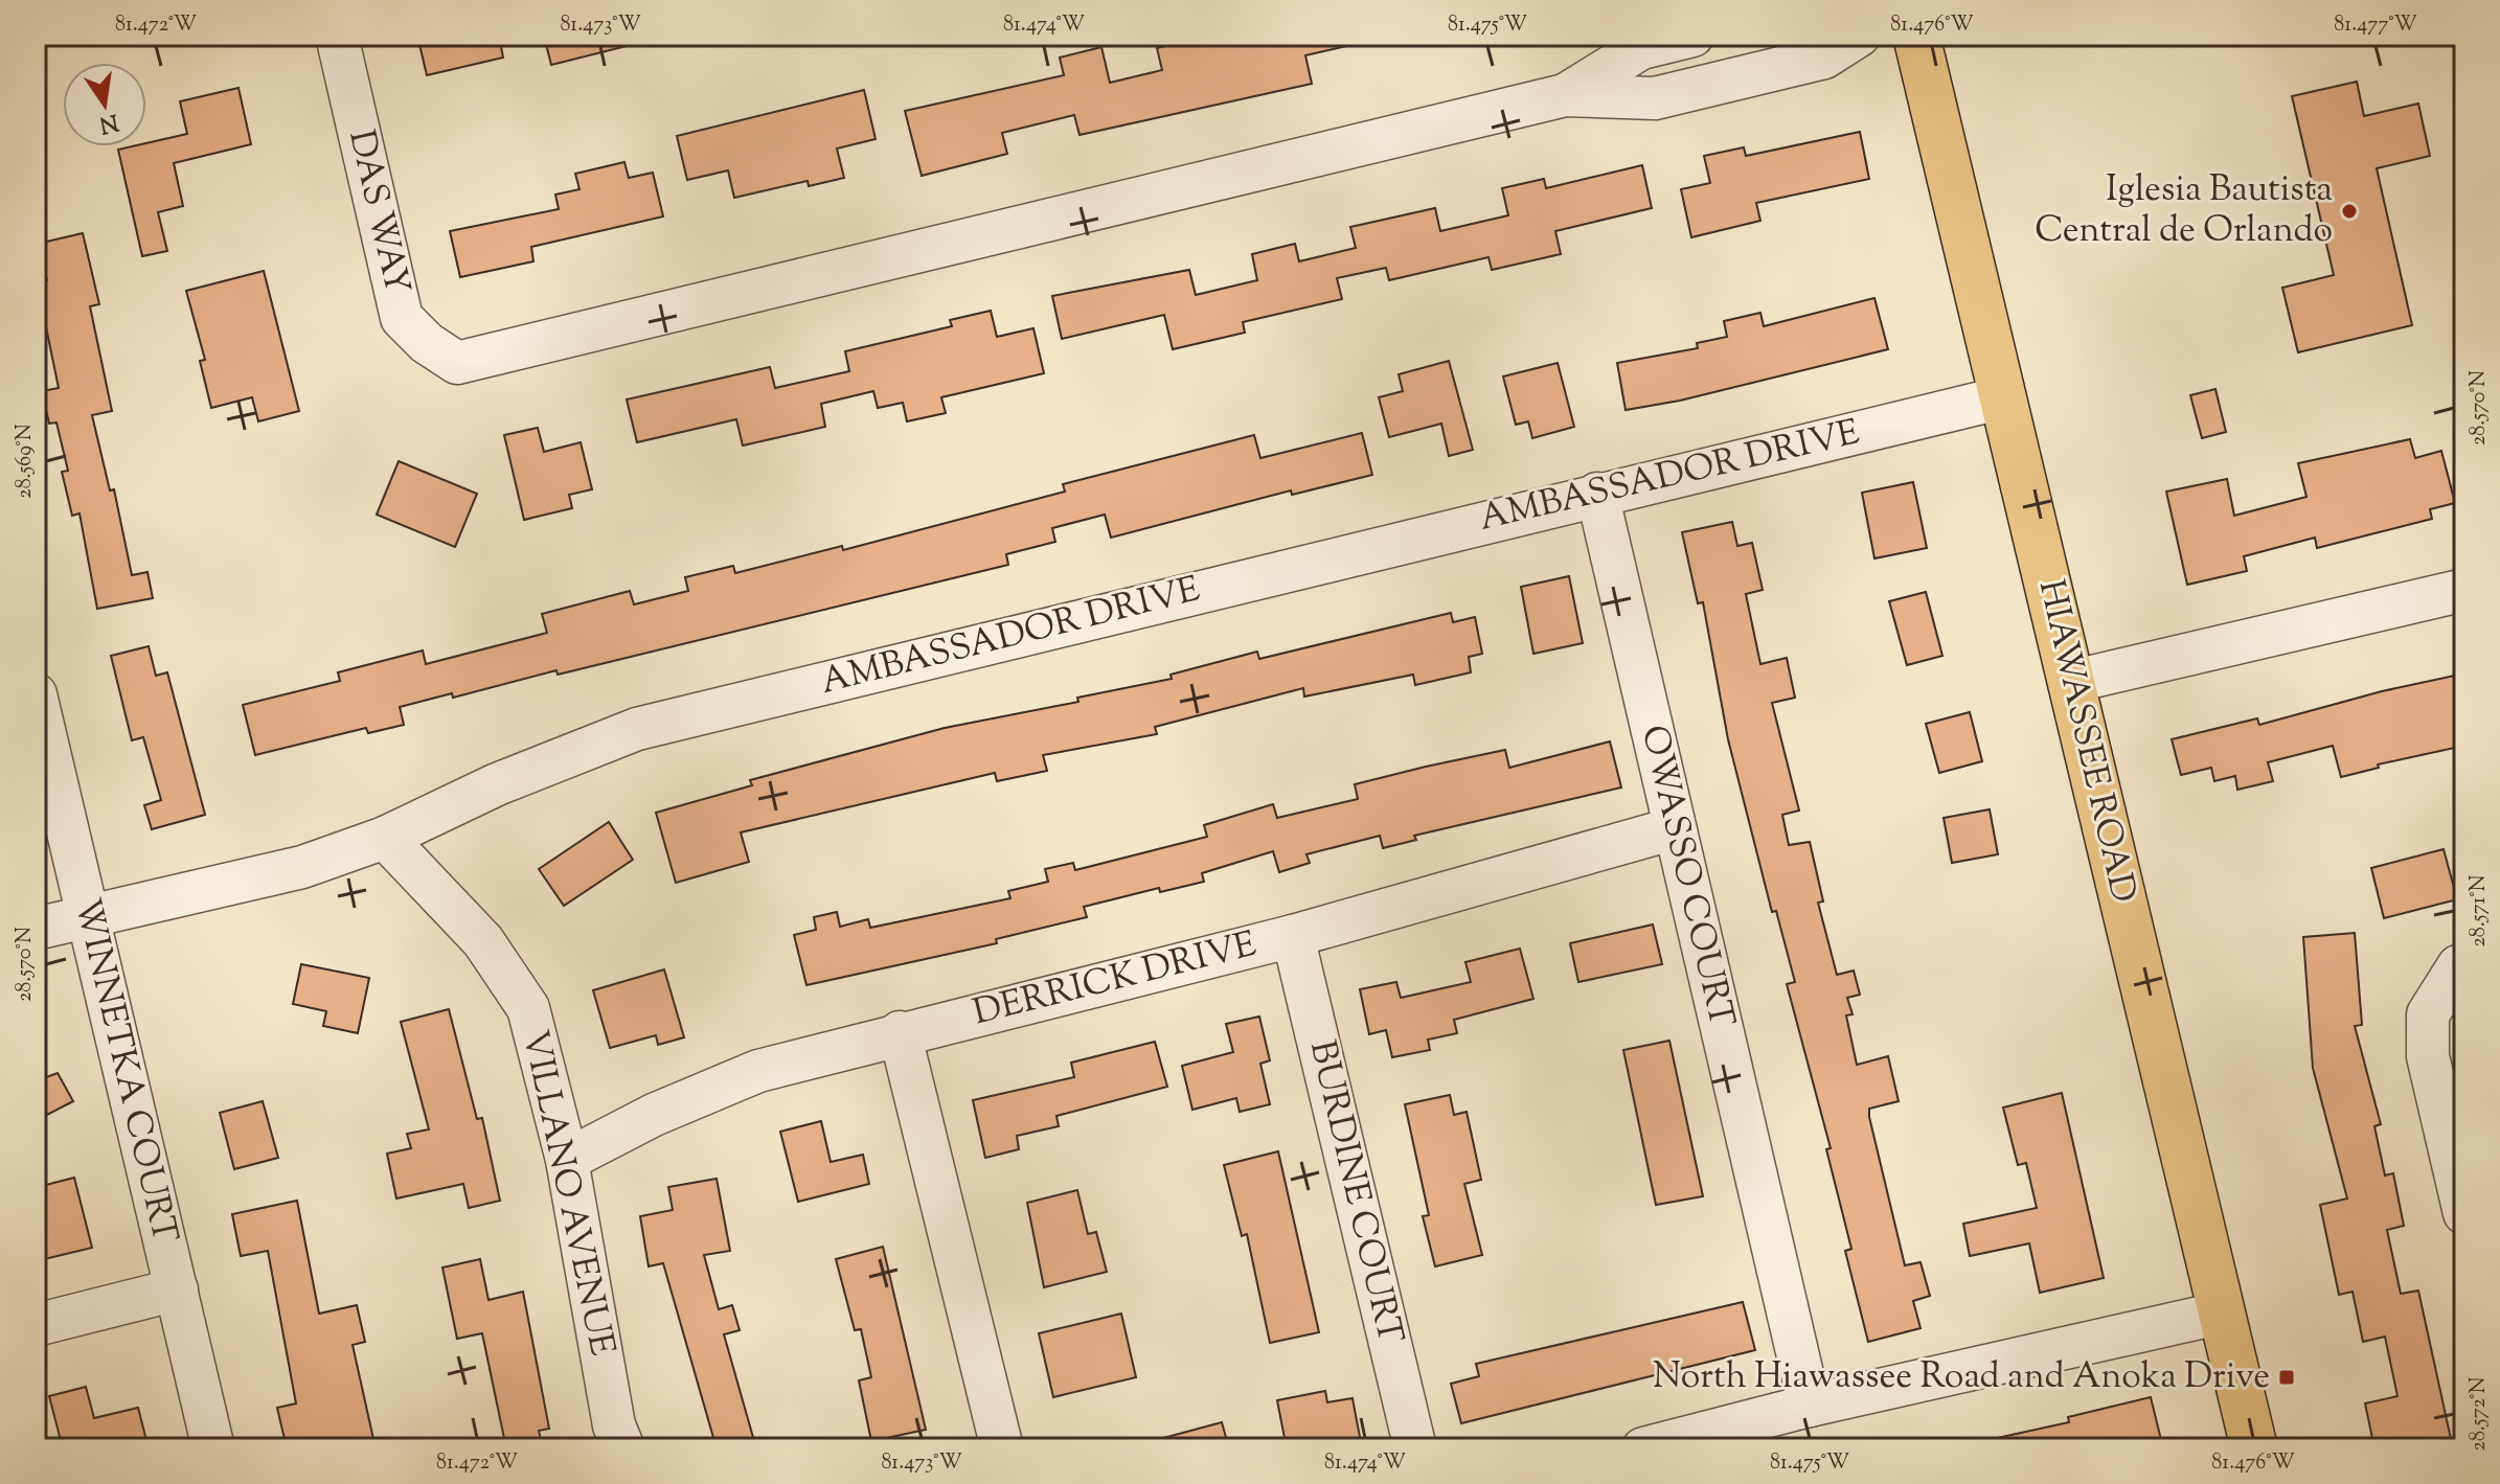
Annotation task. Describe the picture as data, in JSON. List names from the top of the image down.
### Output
{
  "streets": {
    "main road": ["HIAWASSEE ROAD"],
    "street": [
      "DAS WAY",
      "AMBASSADOR DRIVE",
      "OWASSO COURT",
      "DERRICK DRIVE",
      "WINNETKA COURT",
      "BURDINE COURT",
      "VILLANO AVENUE"
    ]
  },
  "crossings": [
    ["AMBASSADOR DRIVE", "HIAWASSEE ROAD"],
    ["AMBASSADOR DRIVE", "OWASSO COURT"],
    ["AMBASSADOR DRIVE", "WINNETKA COURT"],
    ["AMBASSADOR DRIVE", "VILLANO AVENUE"],
    ["OWASSO COURT", "DERRICK DRIVE"],
    ["DERRICK DRIVE", "BURDINE COURT"],
    ["DERRICK DRIVE", "VILLANO AVENUE"]
  ],
  "places": {
    "other": ["Iglesia Bautista Central de Orlando"],
    "transit": ["North Hiawassee Road and Anoka Drive"]
  },
  "north": "bottom",
  "coordinates": [
    "81.472°W",
    "81.473°W",
    "81.474°W",
    "81.475°W",
    "81.476°W",
    "81.477°W",
    "28.570°N",
    "28.569°N",
    "28.571°N",
    "28.572°N"
  ]
}
